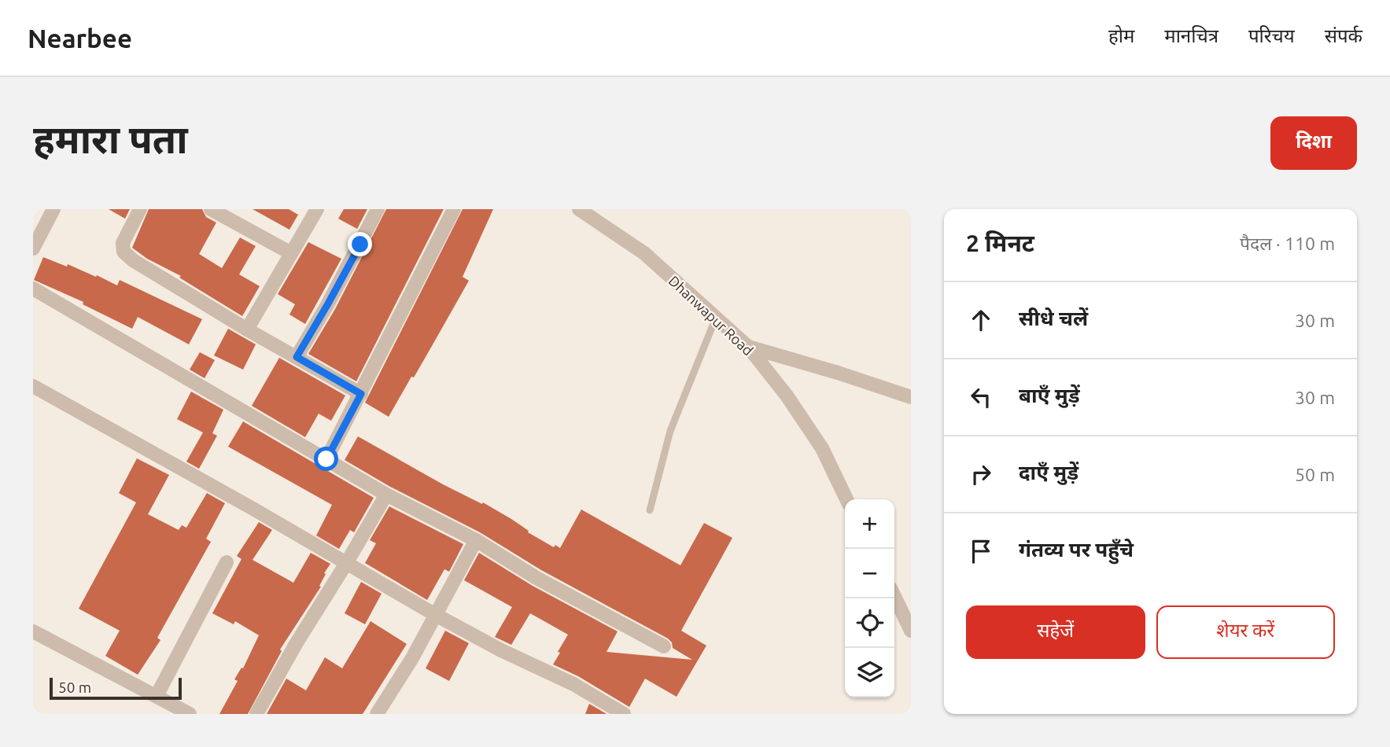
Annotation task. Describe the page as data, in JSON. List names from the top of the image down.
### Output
{
  "streets": {
    "street": ["Dhanwapur Road"]
  },
  "scale_bar": "50 m",
  "page": {
    "header": "Nearbee",
    "nav": [
      "होम",
      "मानचित्र",
      "परिचय",
      "संपर्क"
    ],
    "buttons": [
      "दिशा",
      ["सहेजें", "शेयर करें"]
    ],
    "title": "हमारा पता",
    "heading": ["2 मिनट", "पैदल · 110 m"],
    "list": [
      ["सीधे चलें", "30 m"],
      ["बाएँ मुड़ें", "30 m"],
      ["दाएँ मुड़ें", "50 m"],
      "गंतव्य पर पहुँचे"
    ],
    "map_buttons": ["+", "−"],
    "scale": "50 m"
  }
}
